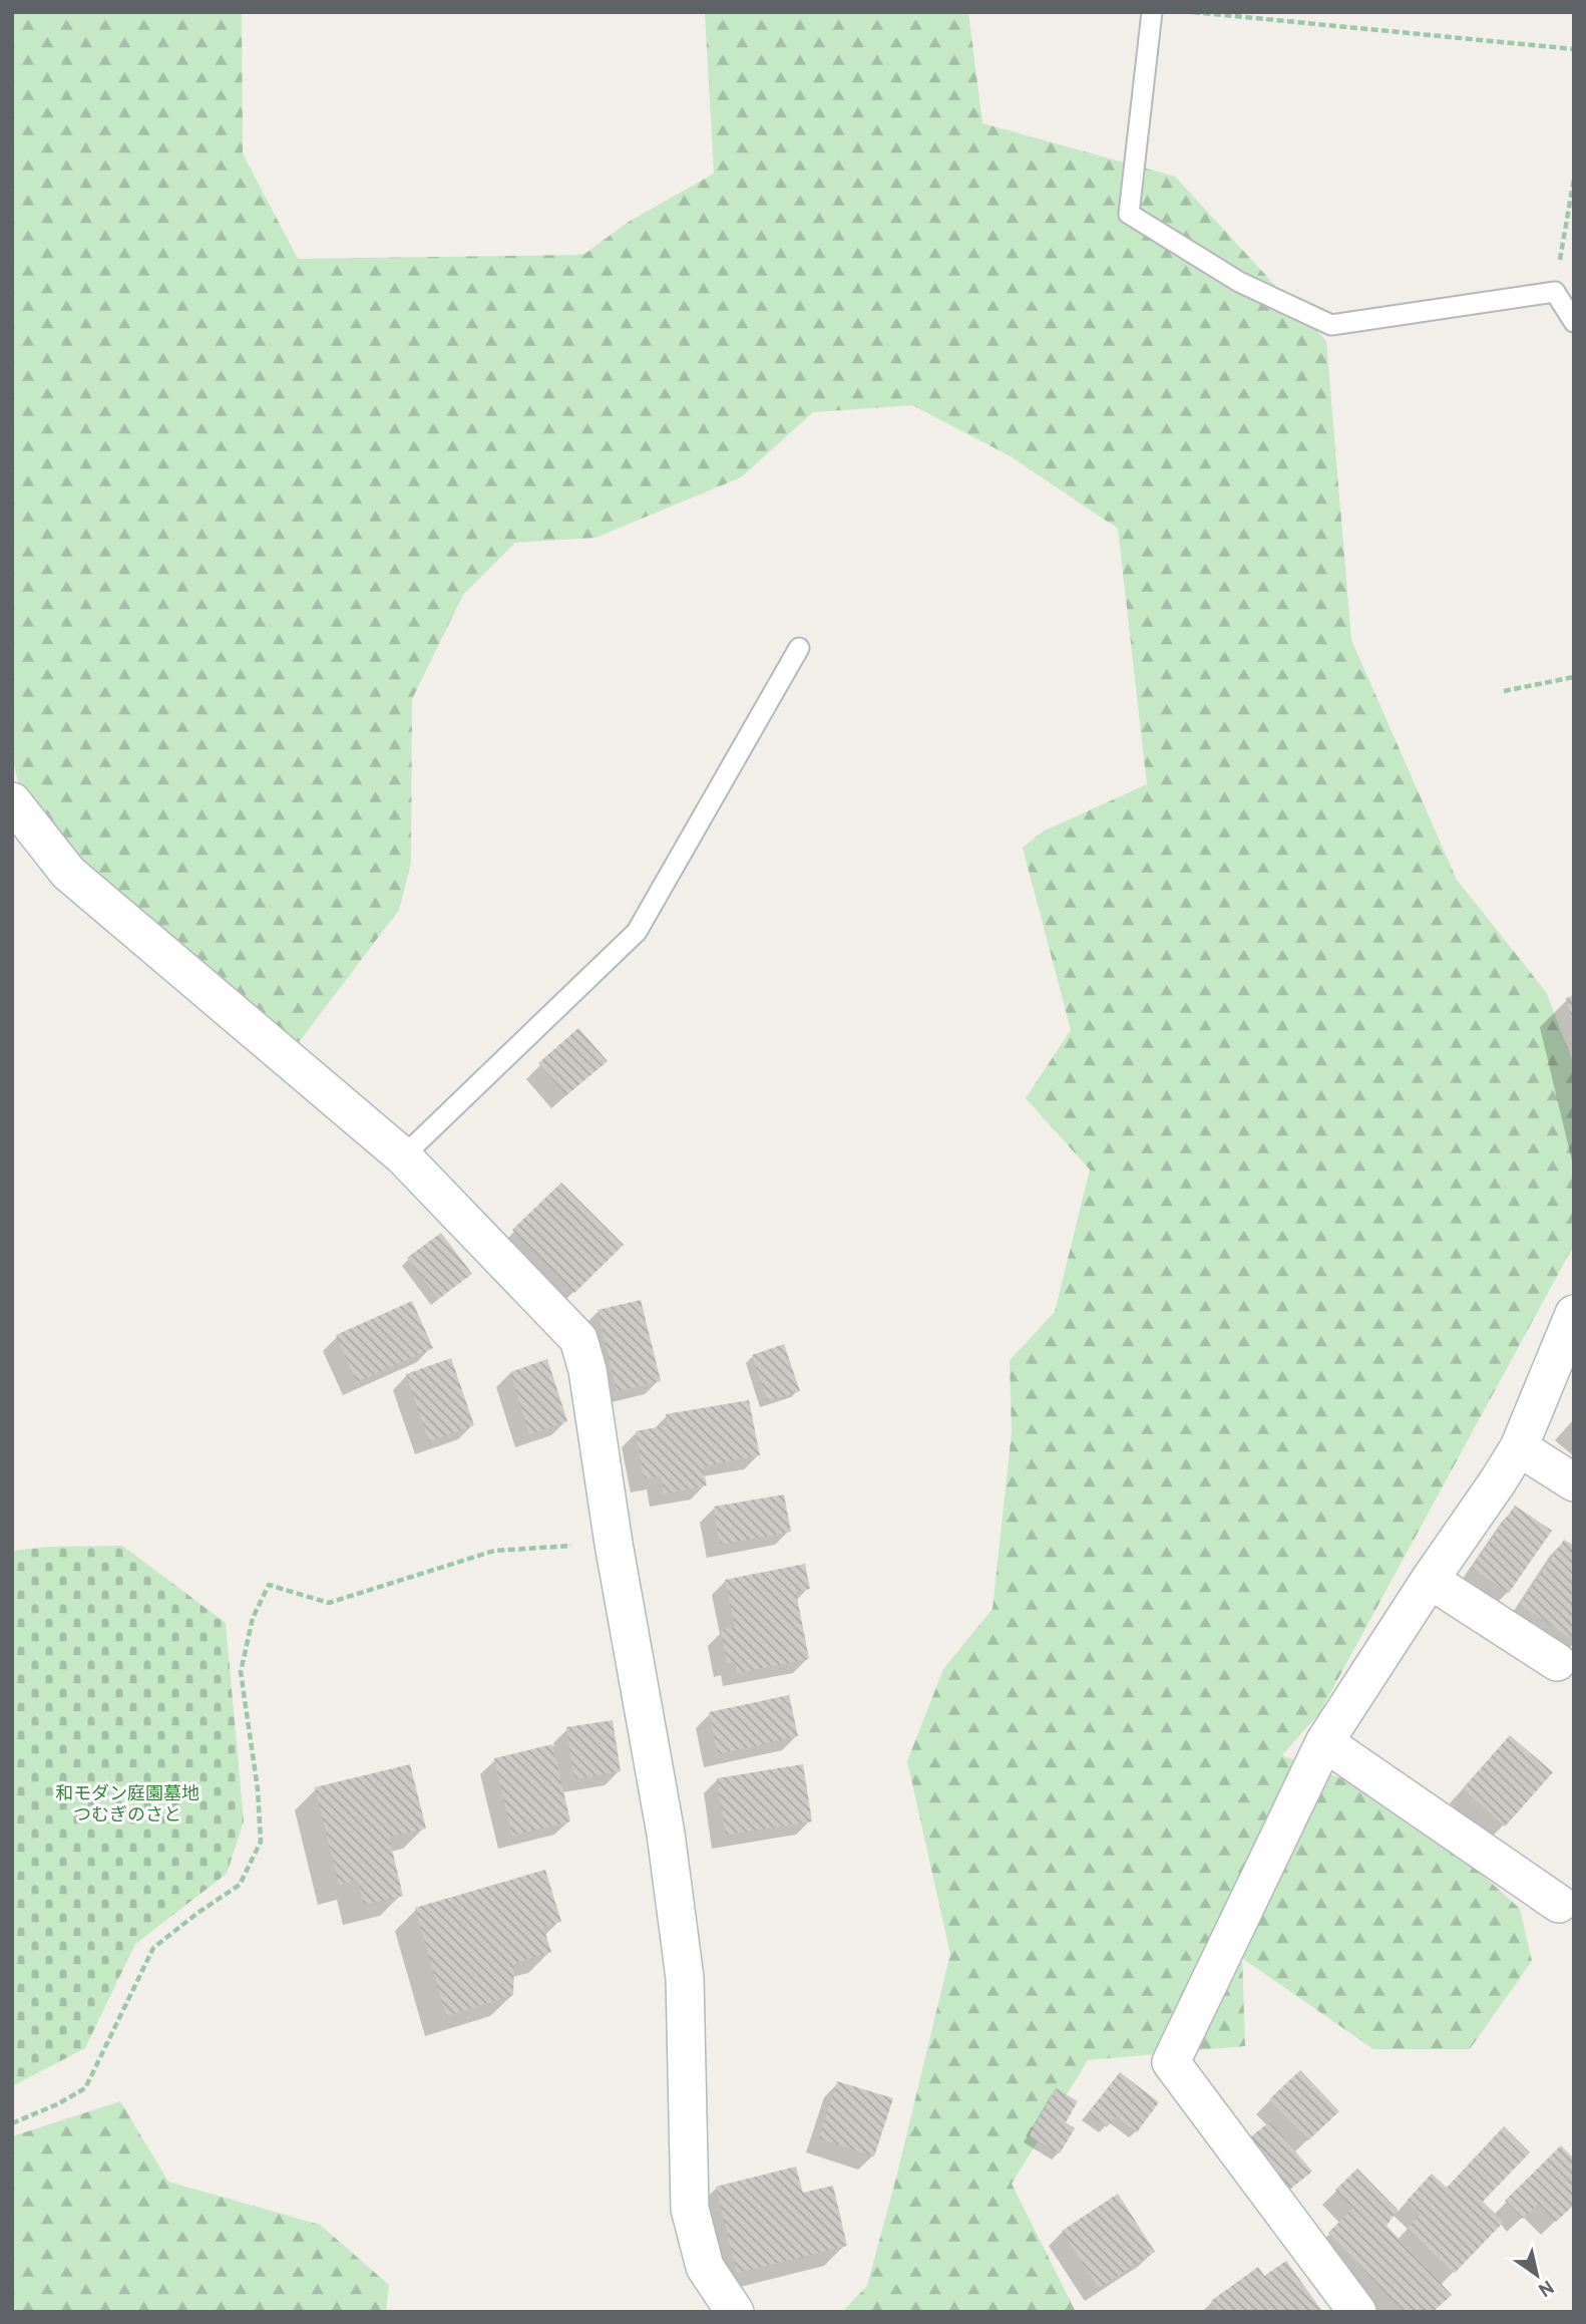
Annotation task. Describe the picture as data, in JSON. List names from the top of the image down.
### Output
{
  "parks": ["和モダン庭園墓地 つむぎのさと"],
  "north": "bottom right"
}
